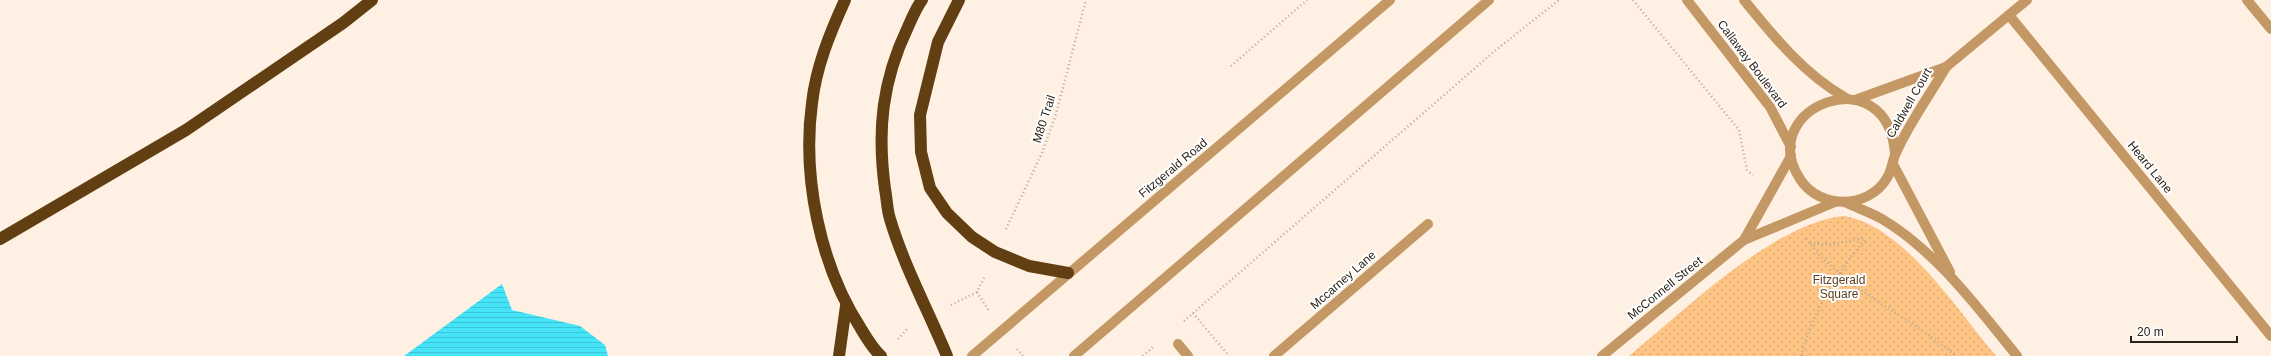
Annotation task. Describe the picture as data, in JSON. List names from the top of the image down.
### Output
{
  "streets": {
    "street": [
      "Callaway Boulevard",
      "Caldwell Court",
      "Heard Lane",
      "Fitzgerald Road",
      "Mccarney Lane",
      "McConnell Street"
    ],
    "path": ["M80 Trail"]
  },
  "crossings": [
    ["Callaway Boulevard", "Caldwell Court"],
    ["Callaway Boulevard", "McConnell Street"],
    ["Caldwell Court", "Heard Lane"],
    ["Caldwell Court", "McConnell Street"]
  ],
  "parks": ["Fitzgerald Square"],
  "scale_bar": "20 m"
}
